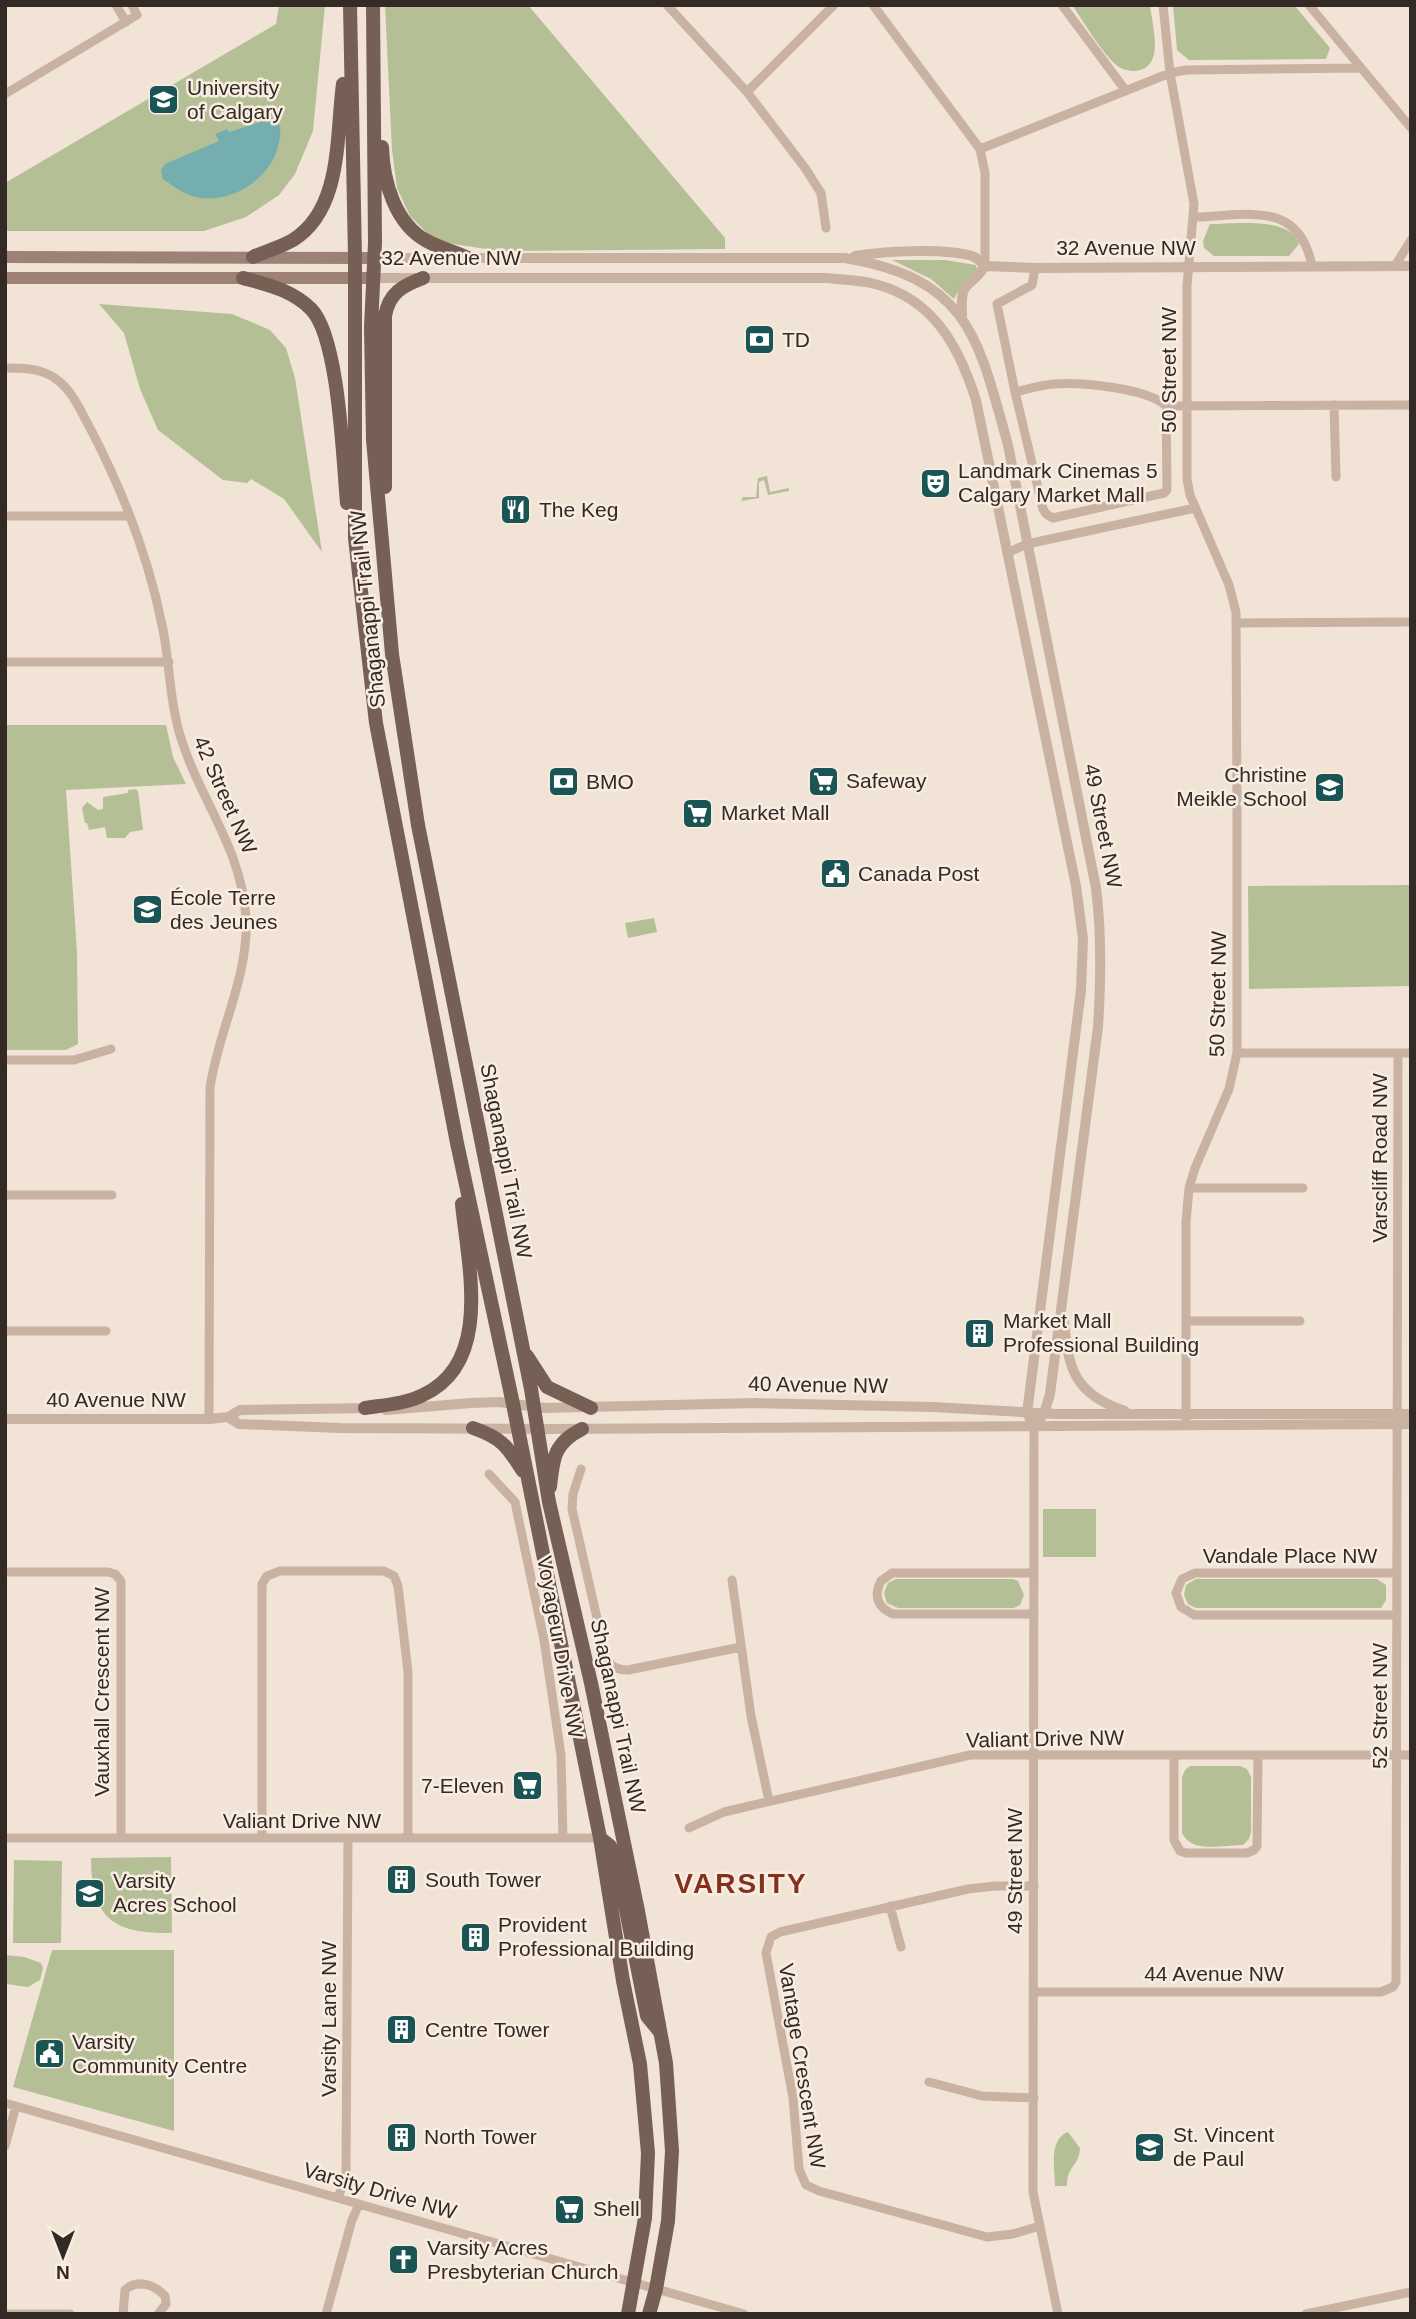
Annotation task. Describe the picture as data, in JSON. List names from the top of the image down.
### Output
{
  "streets": {
    "main road": ["32 Avenue NW", "Shaganappi Trail NW"],
    "street": [
      "50 Street NW",
      "42 Street NW",
      "49 Street NW",
      "Varscliff Road NW",
      "40 Avenue NW",
      "Vandale Place NW",
      "Voyageur Drive NW",
      "Vauxhall Crescent NW",
      "52 Street NW",
      "Valiant Drive NW",
      "44 Avenue NW",
      "Varsity Lane NW",
      "Vantage Crescent NW",
      "Varsity Drive NW"
    ]
  },
  "crossings": [
    ["32 Avenue NW", "50 Street NW"],
    ["32 Avenue NW", "Shaganappi Trail NW"],
    ["32 Avenue NW", "49 Street NW"],
    ["50 Street NW", "Varscliff Road NW"],
    ["50 Street NW", "40 Avenue NW"],
    ["Shaganappi Trail NW", "40 Avenue NW"],
    ["Shaganappi Trail NW", "Valiant Drive NW"],
    ["Shaganappi Trail NW", "Varsity Drive NW"],
    ["42 Street NW", "40 Avenue NW"],
    ["49 Street NW", "40 Avenue NW"],
    ["49 Street NW", "Valiant Drive NW"],
    ["49 Street NW", "44 Avenue NW"],
    ["49 Street NW", "Vantage Crescent NW"],
    ["Varscliff Road NW", "40 Avenue NW"],
    ["Varscliff Road NW", "52 Street NW"],
    ["40 Avenue NW", "52 Street NW"],
    ["Vandale Place NW", "52 Street NW"],
    ["Voyageur Drive NW", "Valiant Drive NW"],
    ["Vauxhall Crescent NW", "Valiant Drive NW"],
    ["52 Street NW", "Valiant Drive NW"],
    ["52 Street NW", "44 Avenue NW"],
    ["Valiant Drive NW", "Varsity Lane NW"],
    ["Varsity Lane NW", "Varsity Drive NW"]
  ],
  "districts": ["VARSITY"],
  "places": {
    "school or university": [
      "University of Calgary",
      "Christine Meikle School",
      "École Terre des Jeunes",
      "Varsity Acres School",
      "St. Vincent de Paul"
    ],
    "bank": ["TD", "BMO"],
    "theatre": ["Landmark Cinemas 5 Calgary Market Mall"],
    "restaurant": ["The Keg"],
    "supermarket": [
      "Safeway",
      "Market Mall",
      "7-Eleven",
      "Shell"
    ],
    "public building": ["Canada Post", "Varsity Community Centre"],
    "building": [
      "Market Mall Professional Building",
      "South Tower",
      "Provident Professional Building",
      "Centre Tower",
      "North Tower"
    ],
    "church": ["Varsity Acres Presbyterian Church"]
  },
  "north": "bottom"
}
